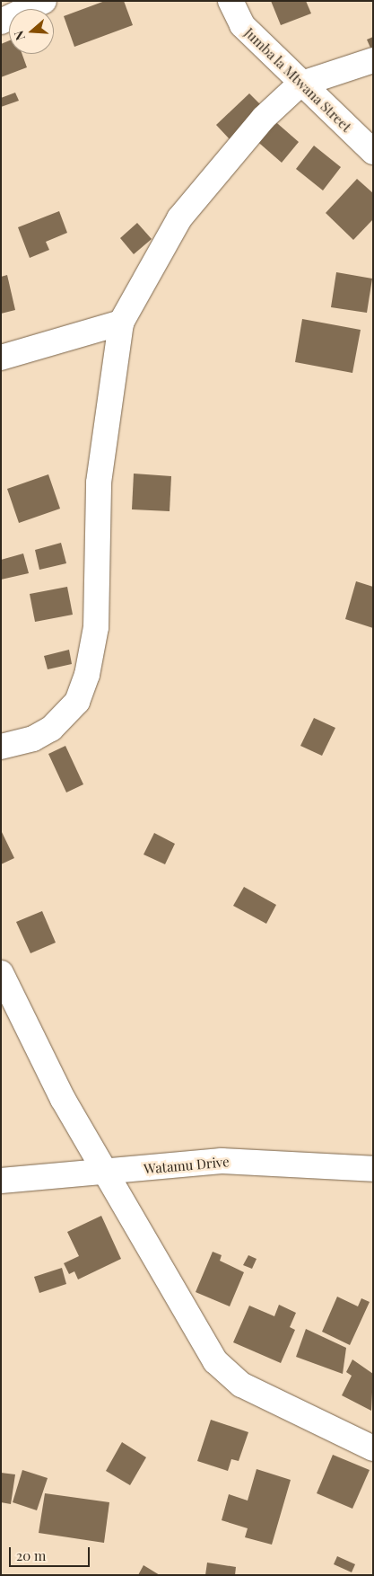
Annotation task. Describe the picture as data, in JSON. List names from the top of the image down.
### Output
{
  "streets": {
    "street": ["Jumba la Mtwana Street", "Watamu Drive"]
  },
  "scale_bar": "20 m",
  "north": "left"
}
